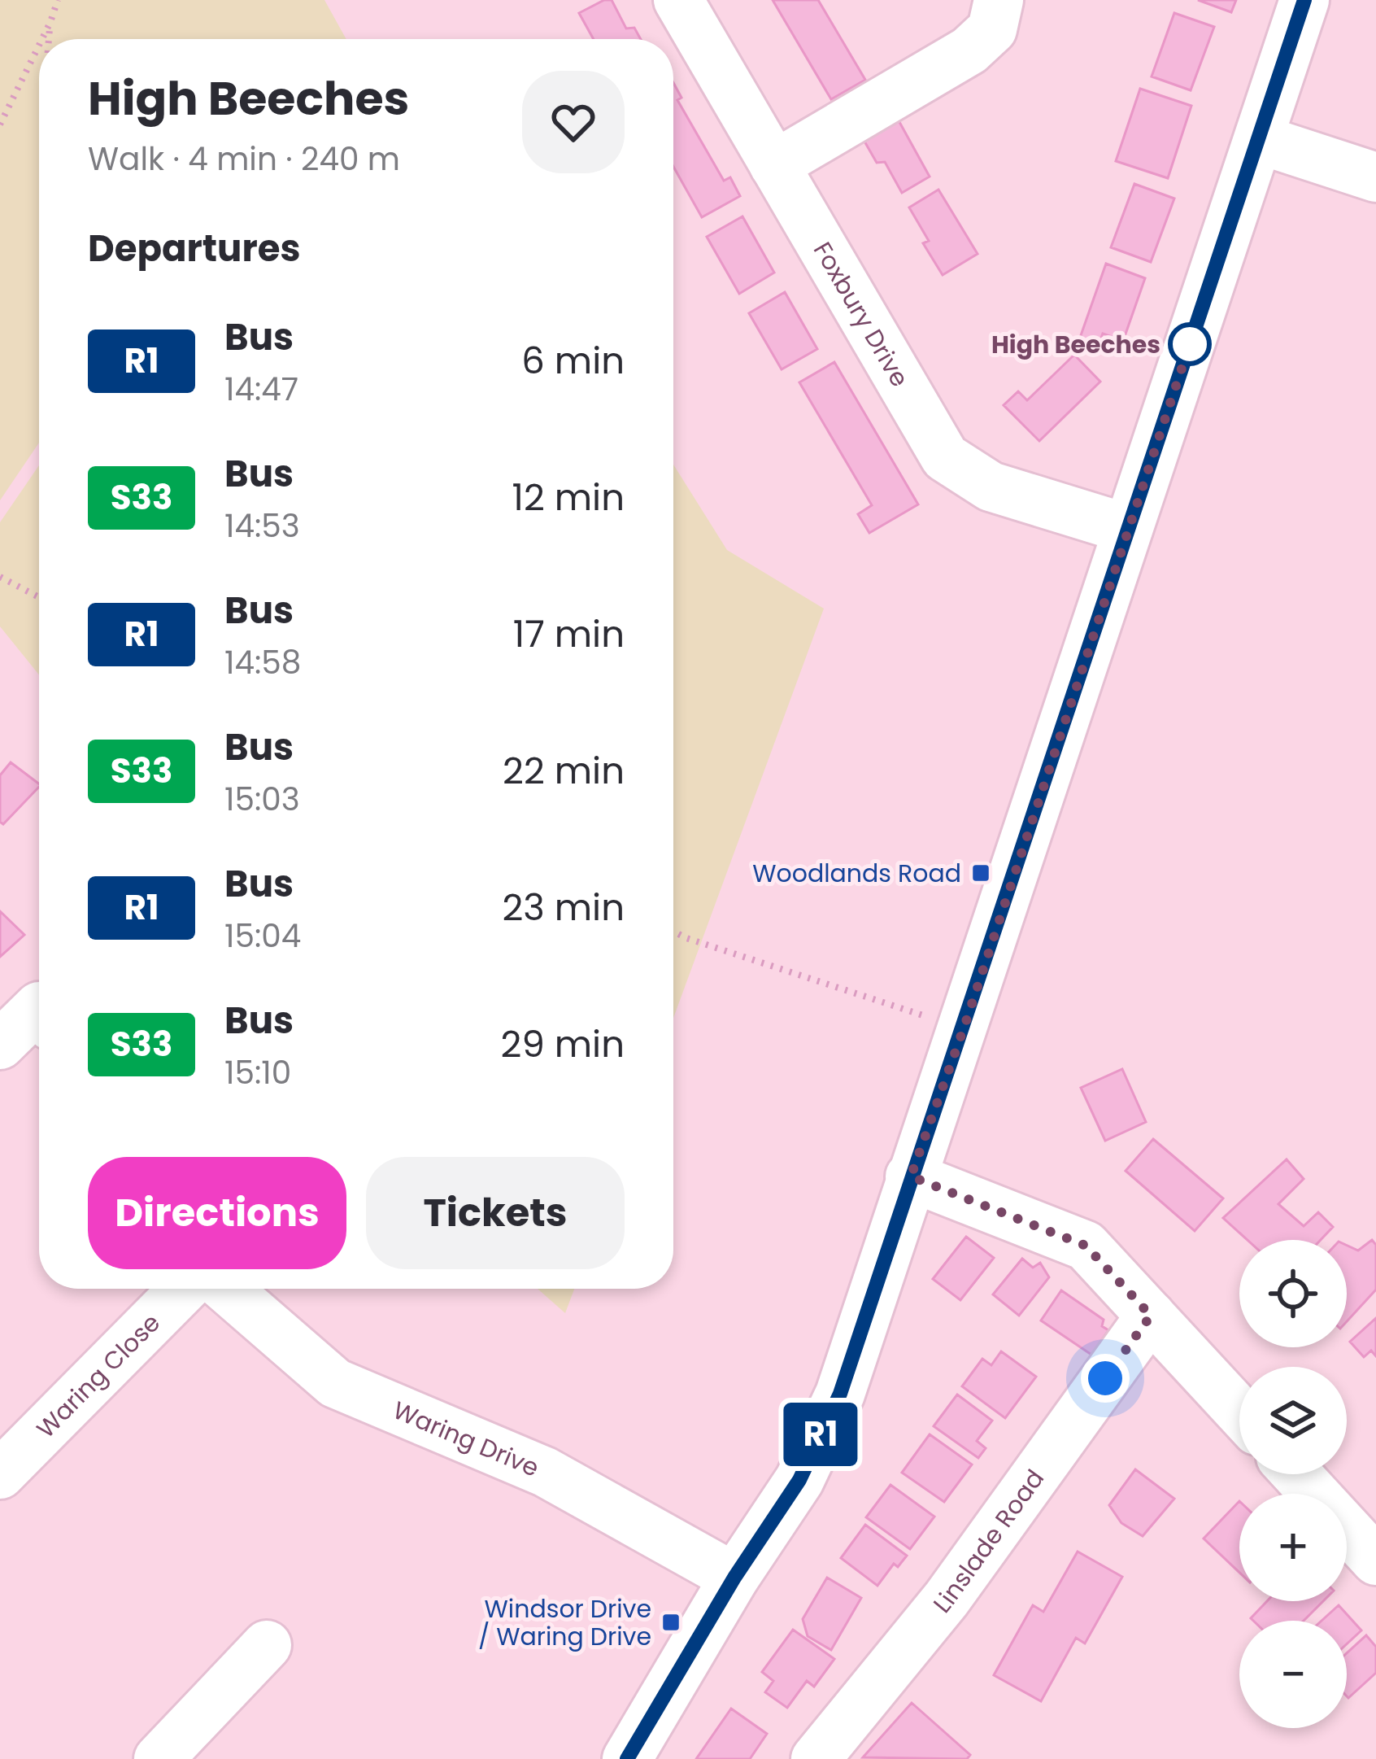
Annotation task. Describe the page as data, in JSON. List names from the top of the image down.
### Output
{
  "streets": {
    "street": [
      "Foxbury Drive",
      "Waring Close",
      "Waring Drive",
      "Linslade Road"
    ]
  },
  "places": {
    "other": ["High Beeches"],
    "transit": ["Woodlands Road", "Windsor Drive / Waring Drive"]
  },
  "lines": ["bus line R1"],
  "page": {
    "on_map": "R1",
    "heading": [
      ["High Beeches", "Walk · 4 min · 240 m"],
      "Departures"
    ],
    "list": [
      {
        "mark": "R1",
        "name": "Bus",
        "note": "14:47",
        "value": "6 min"
      },
      {
        "mark": "S33",
        "name": "Bus",
        "note": "14:53",
        "value": "12 min"
      },
      {
        "mark": "R1",
        "name": "Bus",
        "note": "14:58",
        "value": "17 min"
      },
      {
        "mark": "S33",
        "name": "Bus",
        "note": "15:03",
        "value": "22 min"
      },
      {
        "mark": "R1",
        "name": "Bus",
        "note": "15:04",
        "value": "23 min"
      },
      {
        "mark": "S33",
        "name": "Bus",
        "note": "15:10",
        "value": "29 min"
      }
    ],
    "buttons": ["Directions", "Tickets"],
    "map_buttons": ["+", "−"]
  }
}
